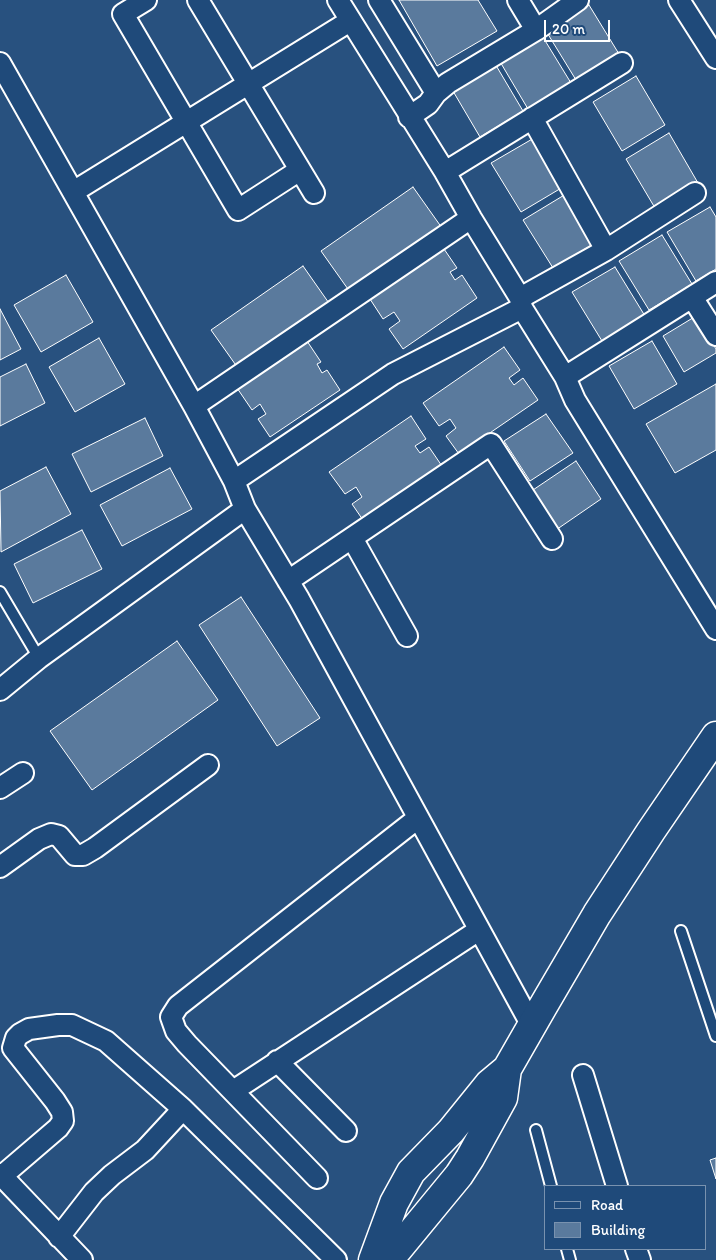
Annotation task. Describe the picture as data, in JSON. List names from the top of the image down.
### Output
{
  "legend": ["Road", "Building"],
  "scale_bar": "20 m"
}
